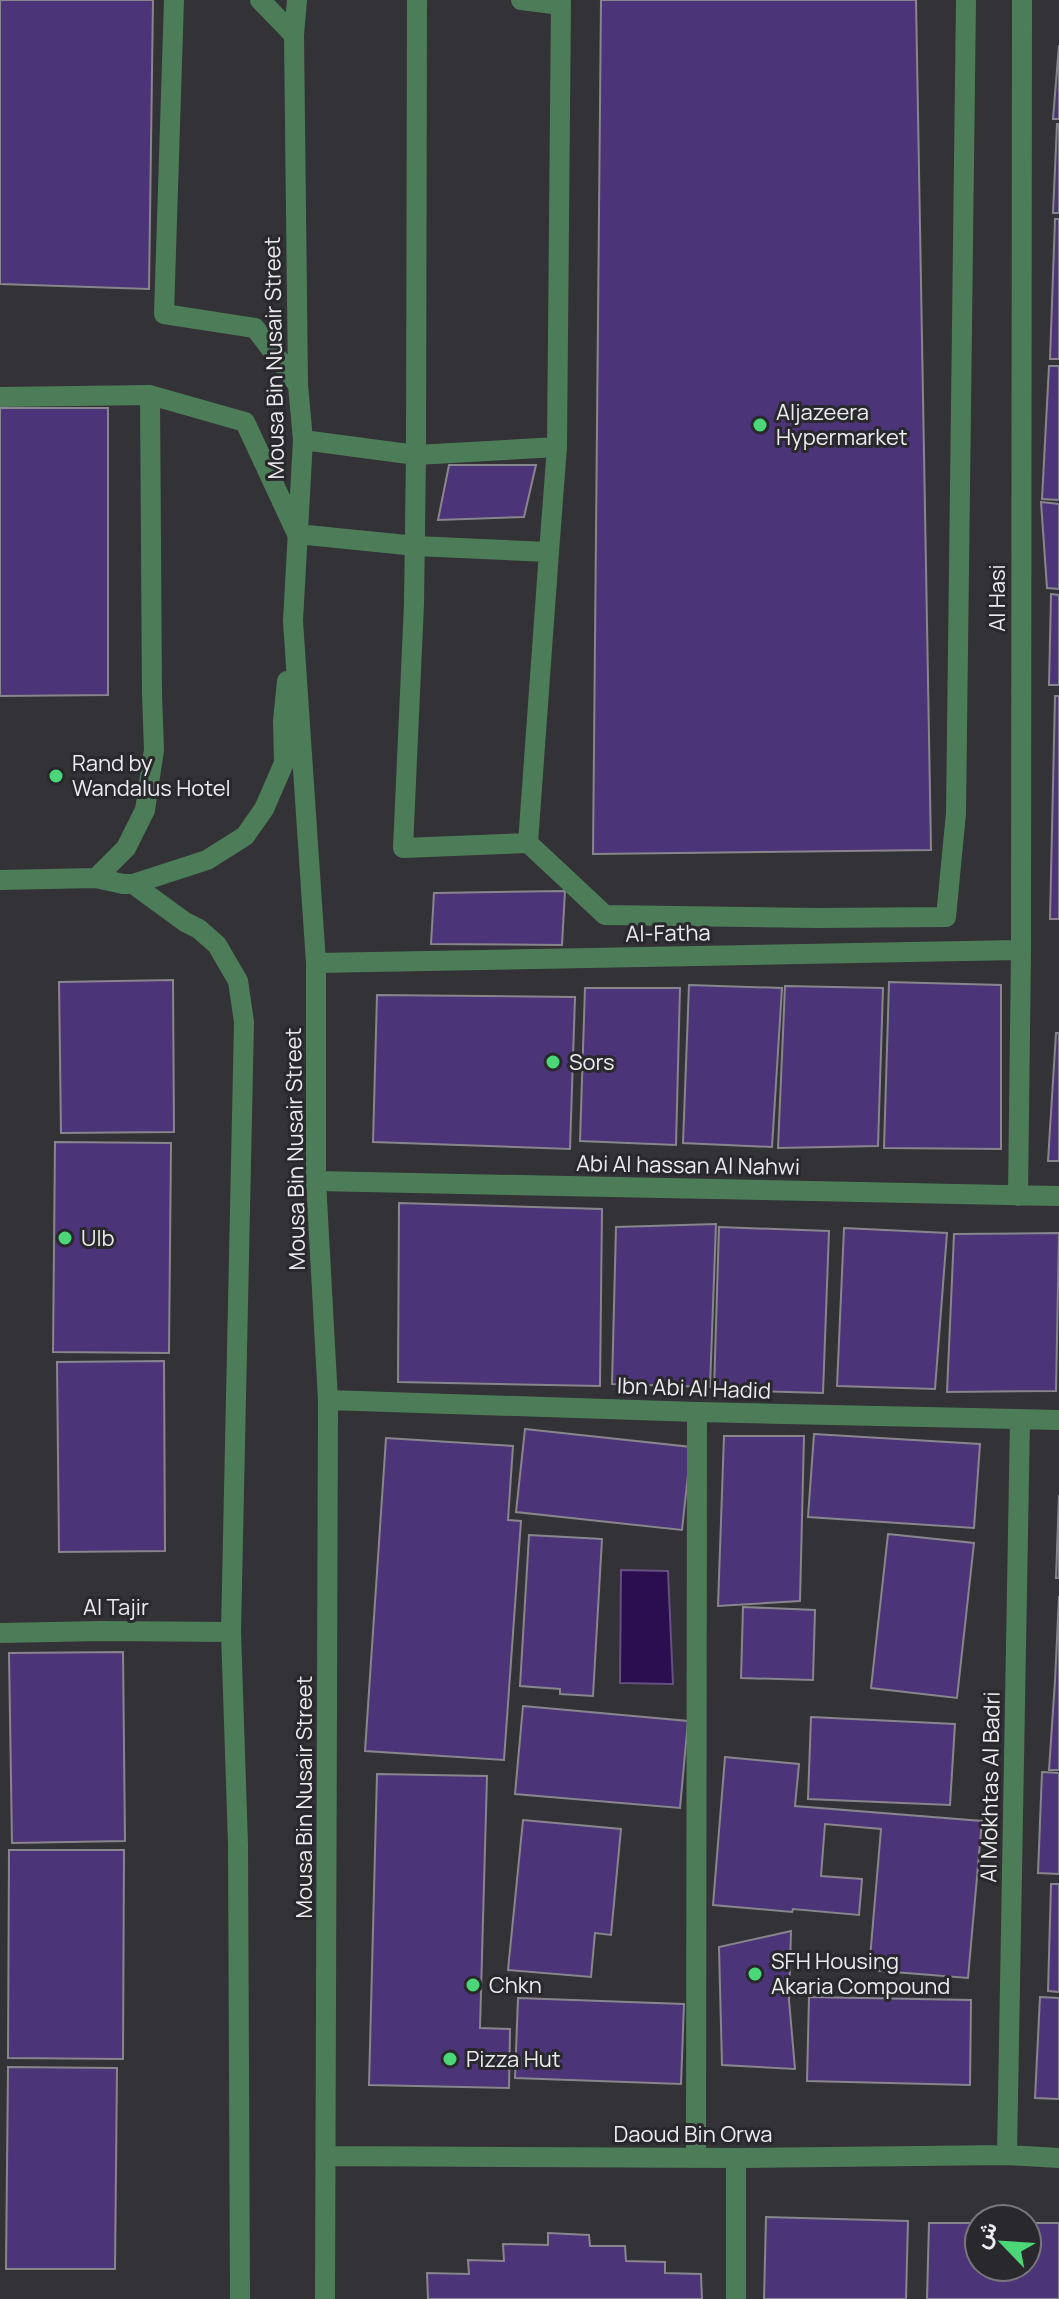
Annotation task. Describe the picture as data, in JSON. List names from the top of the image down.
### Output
{
  "streets": {
    "street": [
      "Mousa Bin Nusair Street",
      "Al Hasi",
      "Al-Fatha",
      "Abi Al hassan Al Nahwi",
      "Ibn Abi Al Hadid",
      "Al Tajir",
      "Al Mokhtas Al Badri",
      "Daoud Bin Orwa"
    ]
  },
  "crossings": [
    ["Mousa Bin Nusair Street", "Al-Fatha"],
    ["Mousa Bin Nusair Street", "Abi Al hassan Al Nahwi"],
    ["Mousa Bin Nusair Street", "Ibn Abi Al Hadid"],
    ["Mousa Bin Nusair Street", "Daoud Bin Orwa"],
    ["Al Hasi", "Al-Fatha"],
    ["Al Hasi", "Abi Al hassan Al Nahwi"],
    ["Ibn Abi Al Hadid", "Al Mokhtas Al Badri"],
    ["Al Mokhtas Al Badri", "Daoud Bin Orwa"]
  ],
  "places": [
    "Aljazeera Hypermarket",
    "Rand by Wandalus Hotel",
    "Sors",
    "Ulb",
    "SFH Housing Akaria Compound",
    "Chkn",
    "Pizza Hut"
  ],
  "north": "top left"
}
